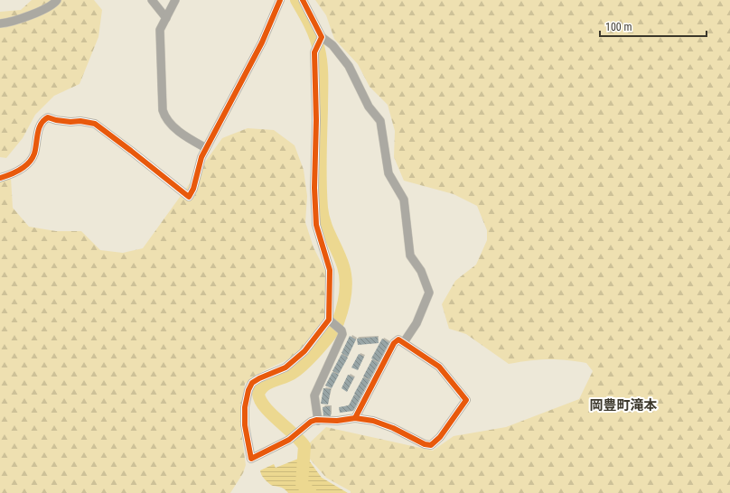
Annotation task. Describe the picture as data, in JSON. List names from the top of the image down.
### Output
{
  "districts": ["岡豊町滝本"],
  "scale_bar": "100 m"
}
